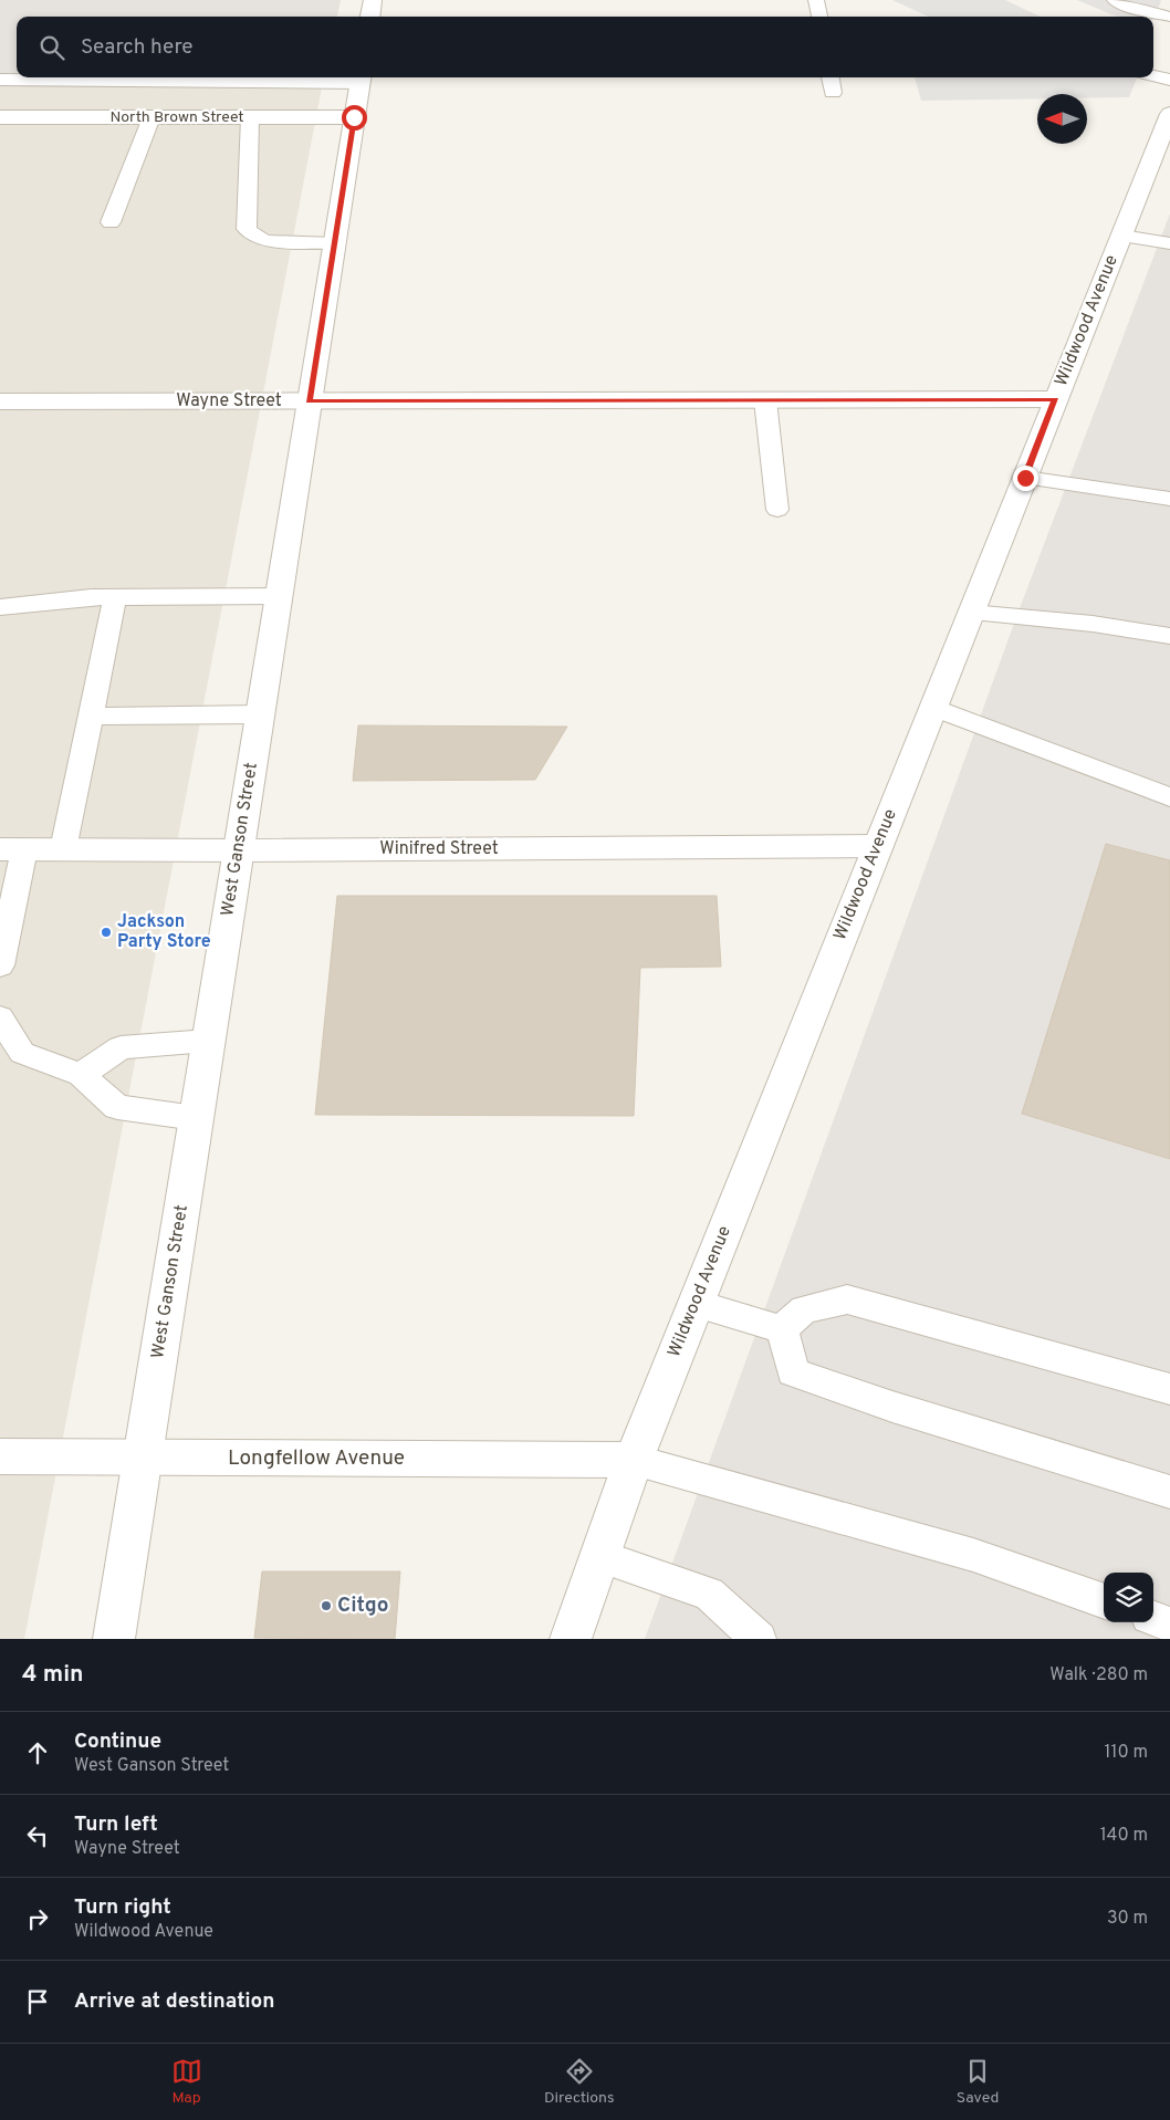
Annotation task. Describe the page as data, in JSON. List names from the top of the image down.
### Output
{
  "streets": {
    "street": [
      "North Brown Street",
      "Wildwood Avenue",
      "Wayne Street",
      "West Ganson Street",
      "Winifred Street",
      "Longfellow Avenue"
    ]
  },
  "crossings": [
    ["North Brown Street", "West Ganson Street"],
    ["Wildwood Avenue", "Wayne Street"],
    ["Wildwood Avenue", "Winifred Street"],
    ["Wildwood Avenue", "Longfellow Avenue"],
    ["Wayne Street", "West Ganson Street"],
    ["West Ganson Street", "Winifred Street"],
    ["West Ganson Street", "Longfellow Avenue"]
  ],
  "places": ["Jackson Party Store", "Citgo"],
  "north": "left",
  "page": {
    "search": "Search here",
    "heading": ["4 min", "Walk · 280 m"],
    "list": [
      ["Continue", "West Ganson Street", "110 m"],
      ["Turn left", "Wayne Street", "140 m"],
      ["Turn right", "Wildwood Avenue", "30 m"],
      "Arrive at destination"
    ],
    "nav": ["Map", "Directions", "Saved"]
  }
}
